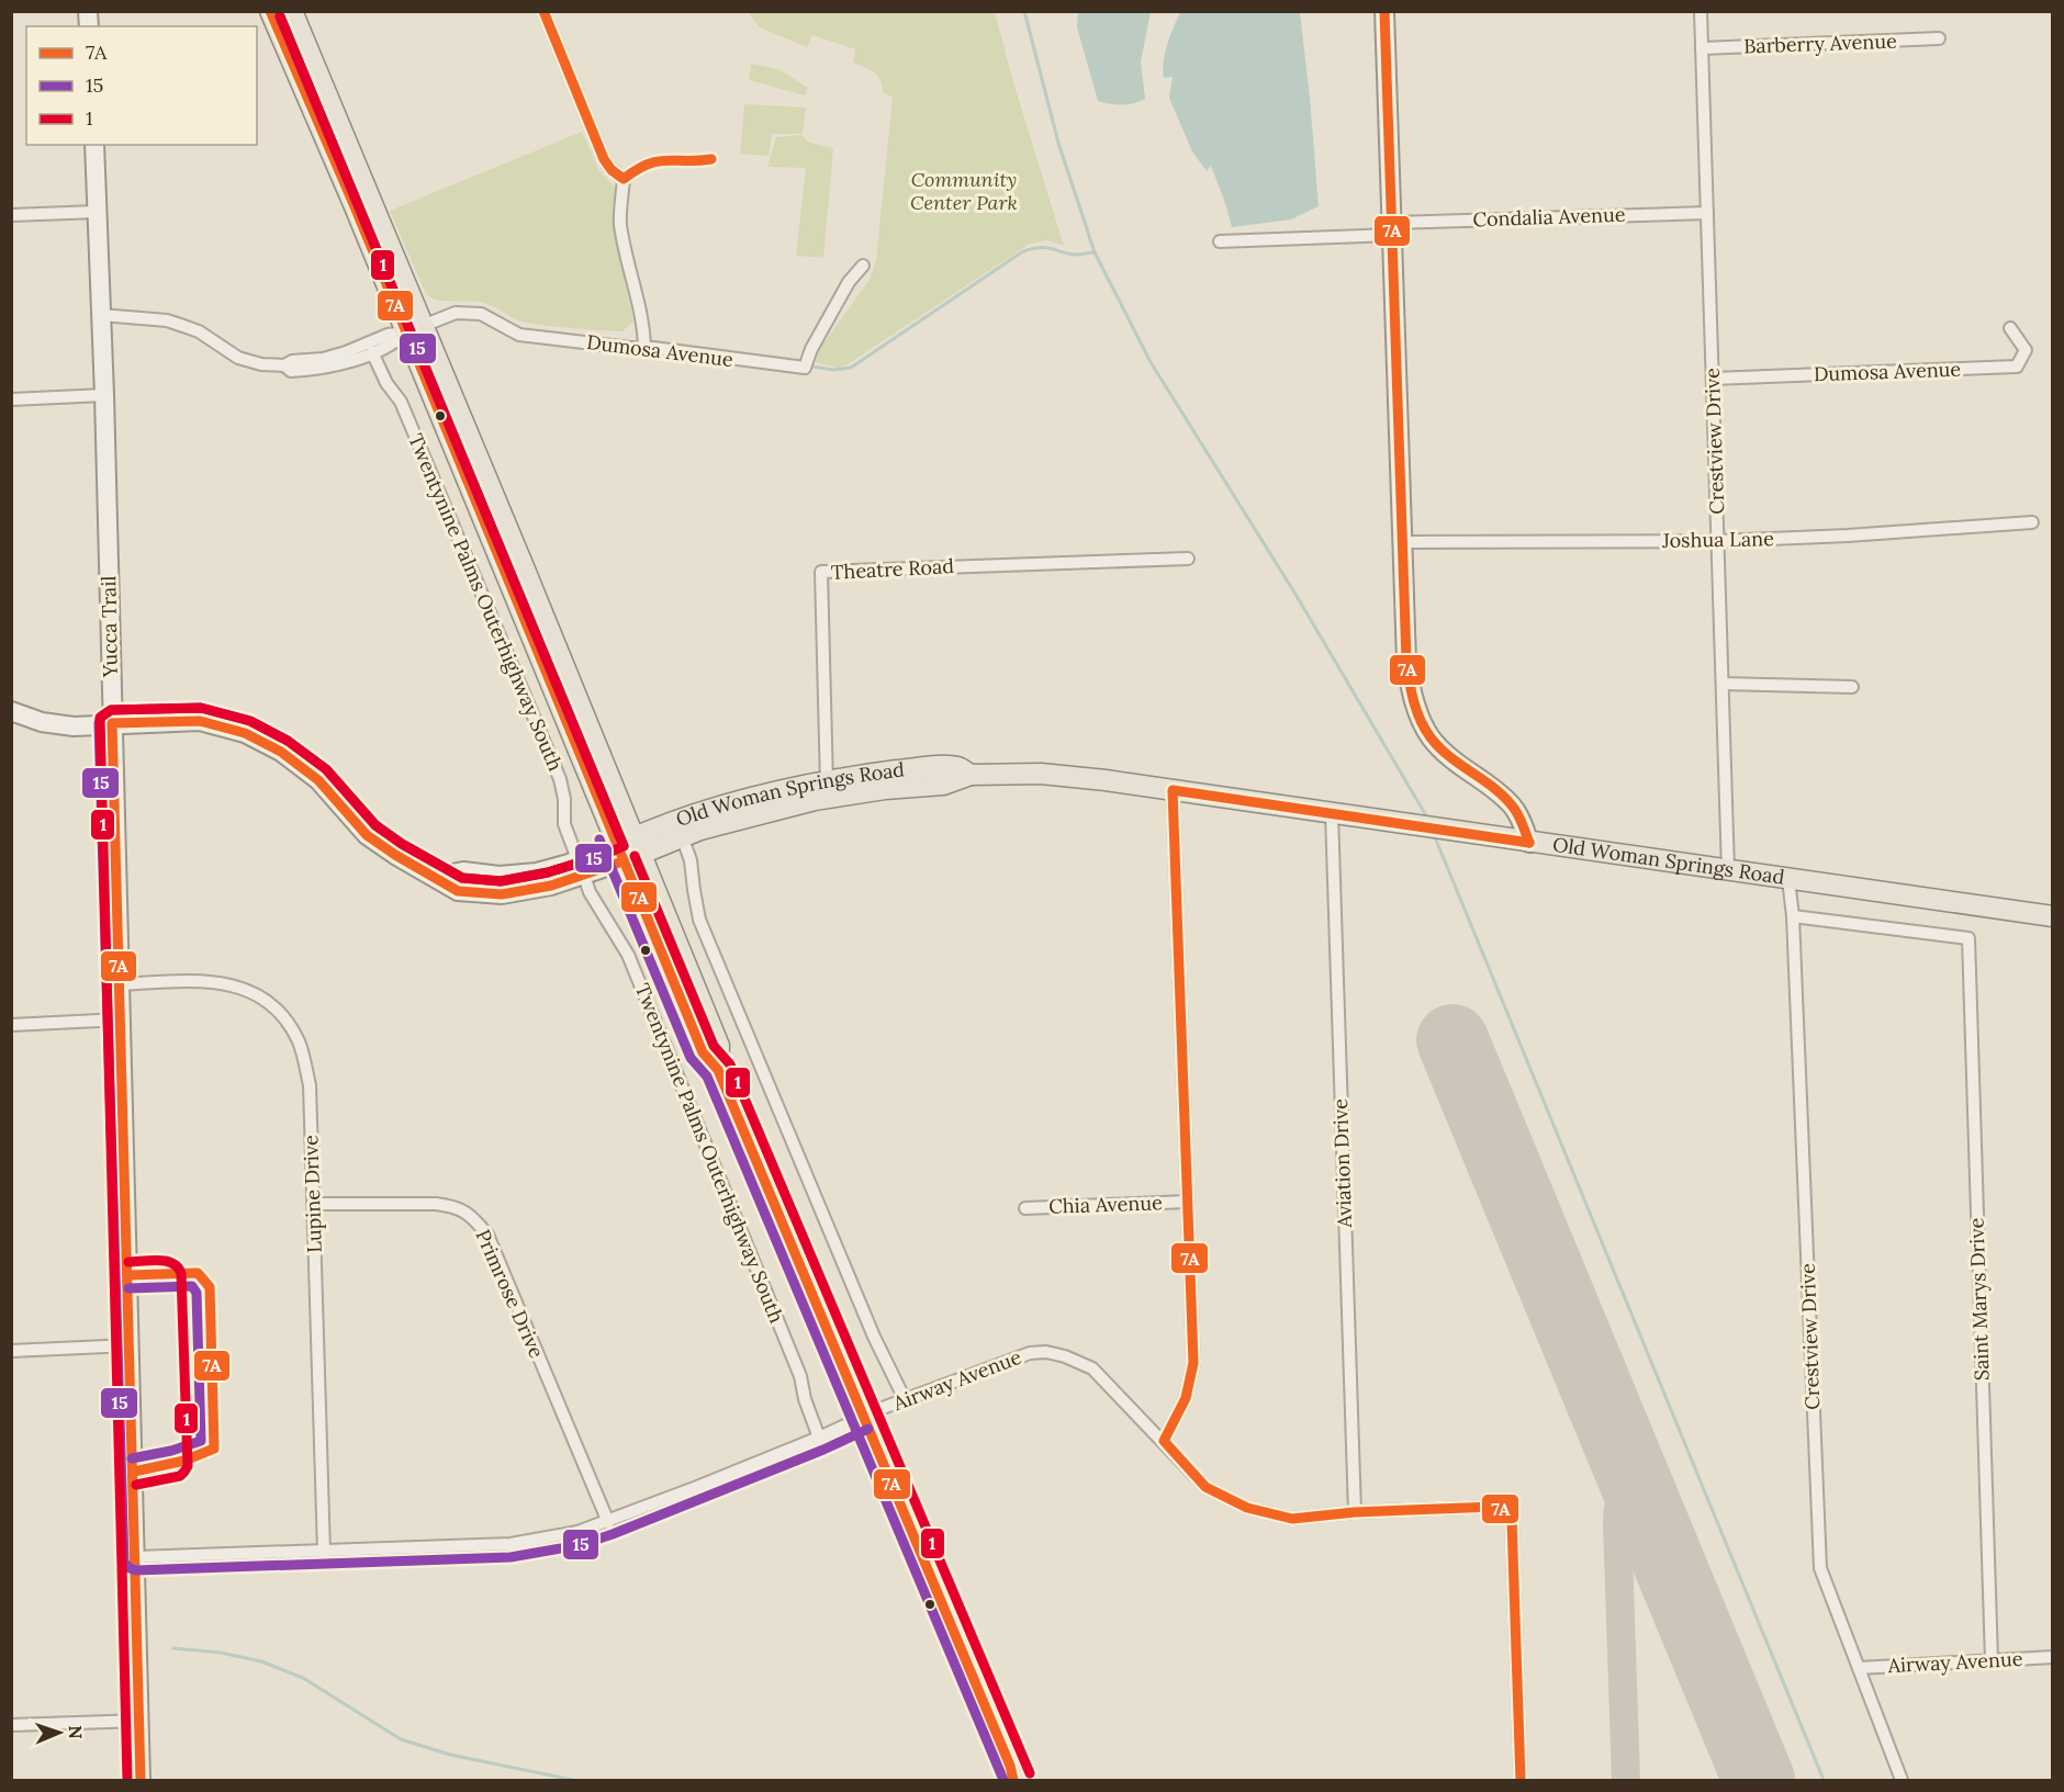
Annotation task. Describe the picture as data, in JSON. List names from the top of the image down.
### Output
{
  "streets": {
    "main road": ["Yucca Trail", "Old Woman Springs Road"],
    "street": [
      "Barberry Avenue",
      "Condalia Avenue",
      "Dumosa Avenue",
      "Crestview Drive",
      "Joshua Lane",
      "Theatre Road",
      "Twentynine Palms Outerhighway South",
      "Aviation Drive",
      "Lupine Drive",
      "Chia Avenue",
      "Primrose Drive",
      "Saint Marys Drive",
      "Airway Avenue"
    ]
  },
  "crossings": [
    ["Barberry Avenue", "Crestview Drive"],
    ["Condalia Avenue", "Crestview Drive"],
    ["Dumosa Avenue", "Crestview Drive"],
    ["Dumosa Avenue", "Twentynine Palms Outerhighway South"],
    ["Dumosa Avenue", "Yucca Trail"],
    ["Crestview Drive", "Joshua Lane"],
    ["Crestview Drive", "Old Woman Springs Road"],
    ["Crestview Drive", "Saint Marys Drive"],
    ["Crestview Drive", "Airway Avenue"],
    ["Theatre Road", "Old Woman Springs Road"],
    ["Twentynine Palms Outerhighway South", "Airway Avenue"],
    ["Yucca Trail", "Lupine Drive"],
    ["Yucca Trail", "Airway Avenue"],
    ["Old Woman Springs Road", "Aviation Drive"],
    ["Aviation Drive", "Airway Avenue"],
    ["Lupine Drive", "Primrose Drive"],
    ["Lupine Drive", "Airway Avenue"],
    ["Primrose Drive", "Airway Avenue"],
    ["Saint Marys Drive", "Airway Avenue"]
  ],
  "parks": ["Community Center Park"],
  "lines": ["transit line 7A", "transit line 15", "transit line 1"],
  "legend": ["7A", "15", "1"],
  "north": "right"
}
